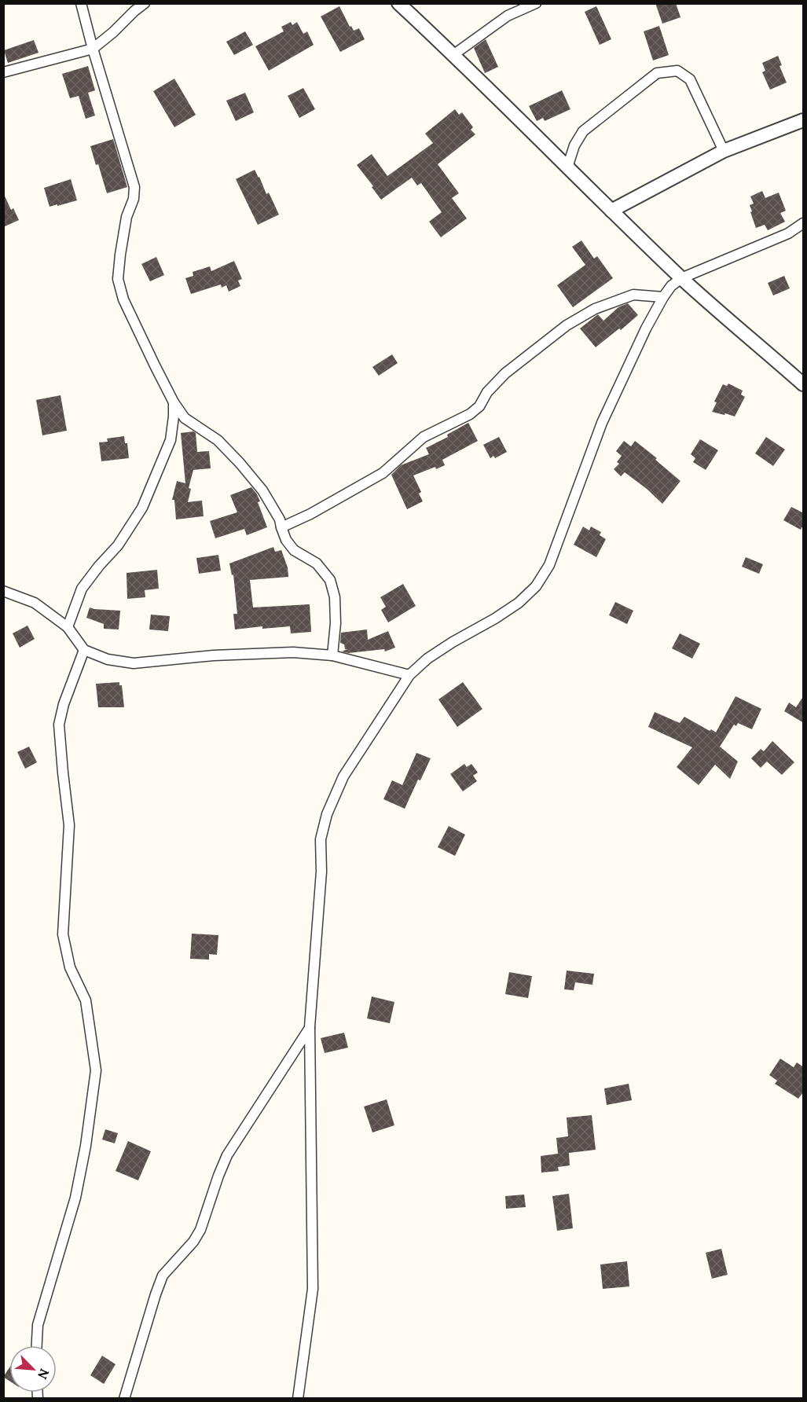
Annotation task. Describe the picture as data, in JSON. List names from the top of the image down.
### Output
{
  "north": "bottom right"
}
